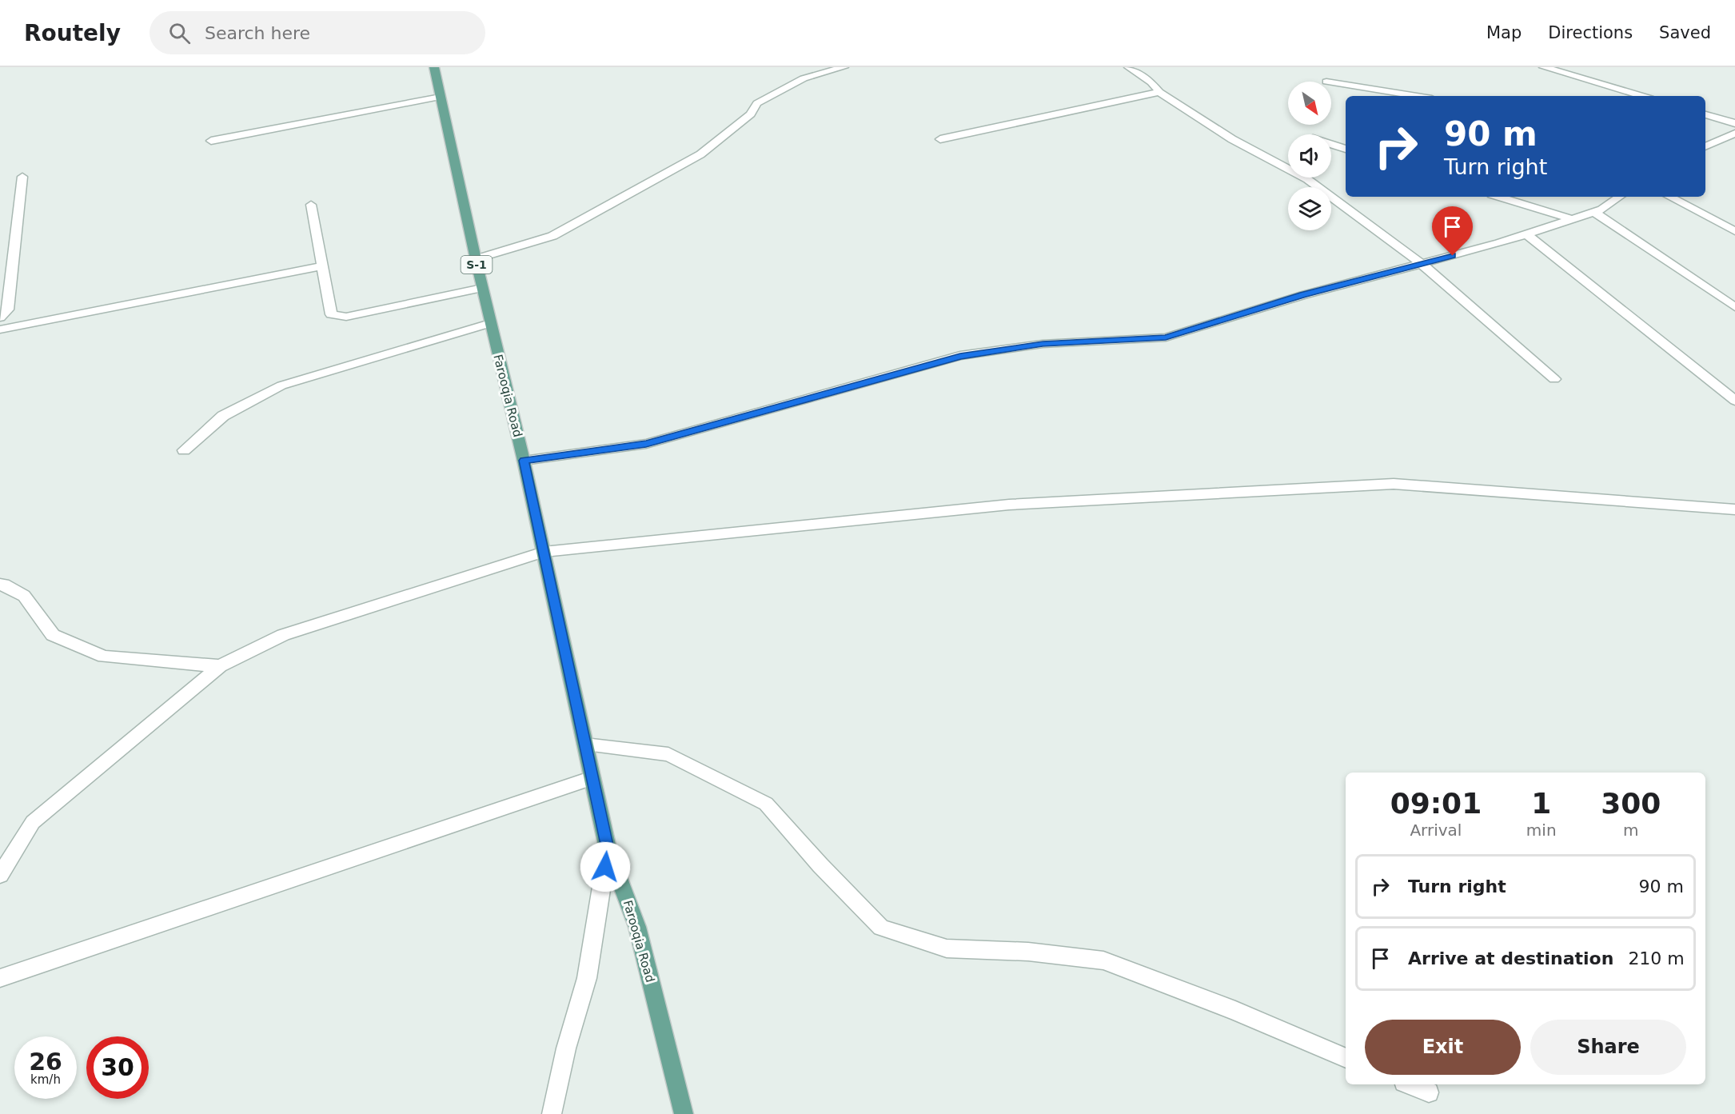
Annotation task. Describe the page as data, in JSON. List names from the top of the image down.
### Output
{
  "streets": {
    "main road": ["S-1", "Farooqia Road"]
  },
  "north": "bottom right",
  "page": {
    "header": "Routely",
    "search": "Search here",
    "nav": ["Map", "Directions", "Saved"],
    "turn": ["90 m", "Turn right"],
    "eta": [
      "09:01",
      "Arrival",
      "1",
      "min",
      "300",
      "m"
    ],
    "list": [
      {
        "name": "Turn right",
        "value": "90 m"
      },
      {
        "name": "Arrive at destination",
        "value": "210 m"
      }
    ],
    "buttons": ["Exit", "Share"],
    "speed": "26 km/h",
    "limit": "30"
  }
}
